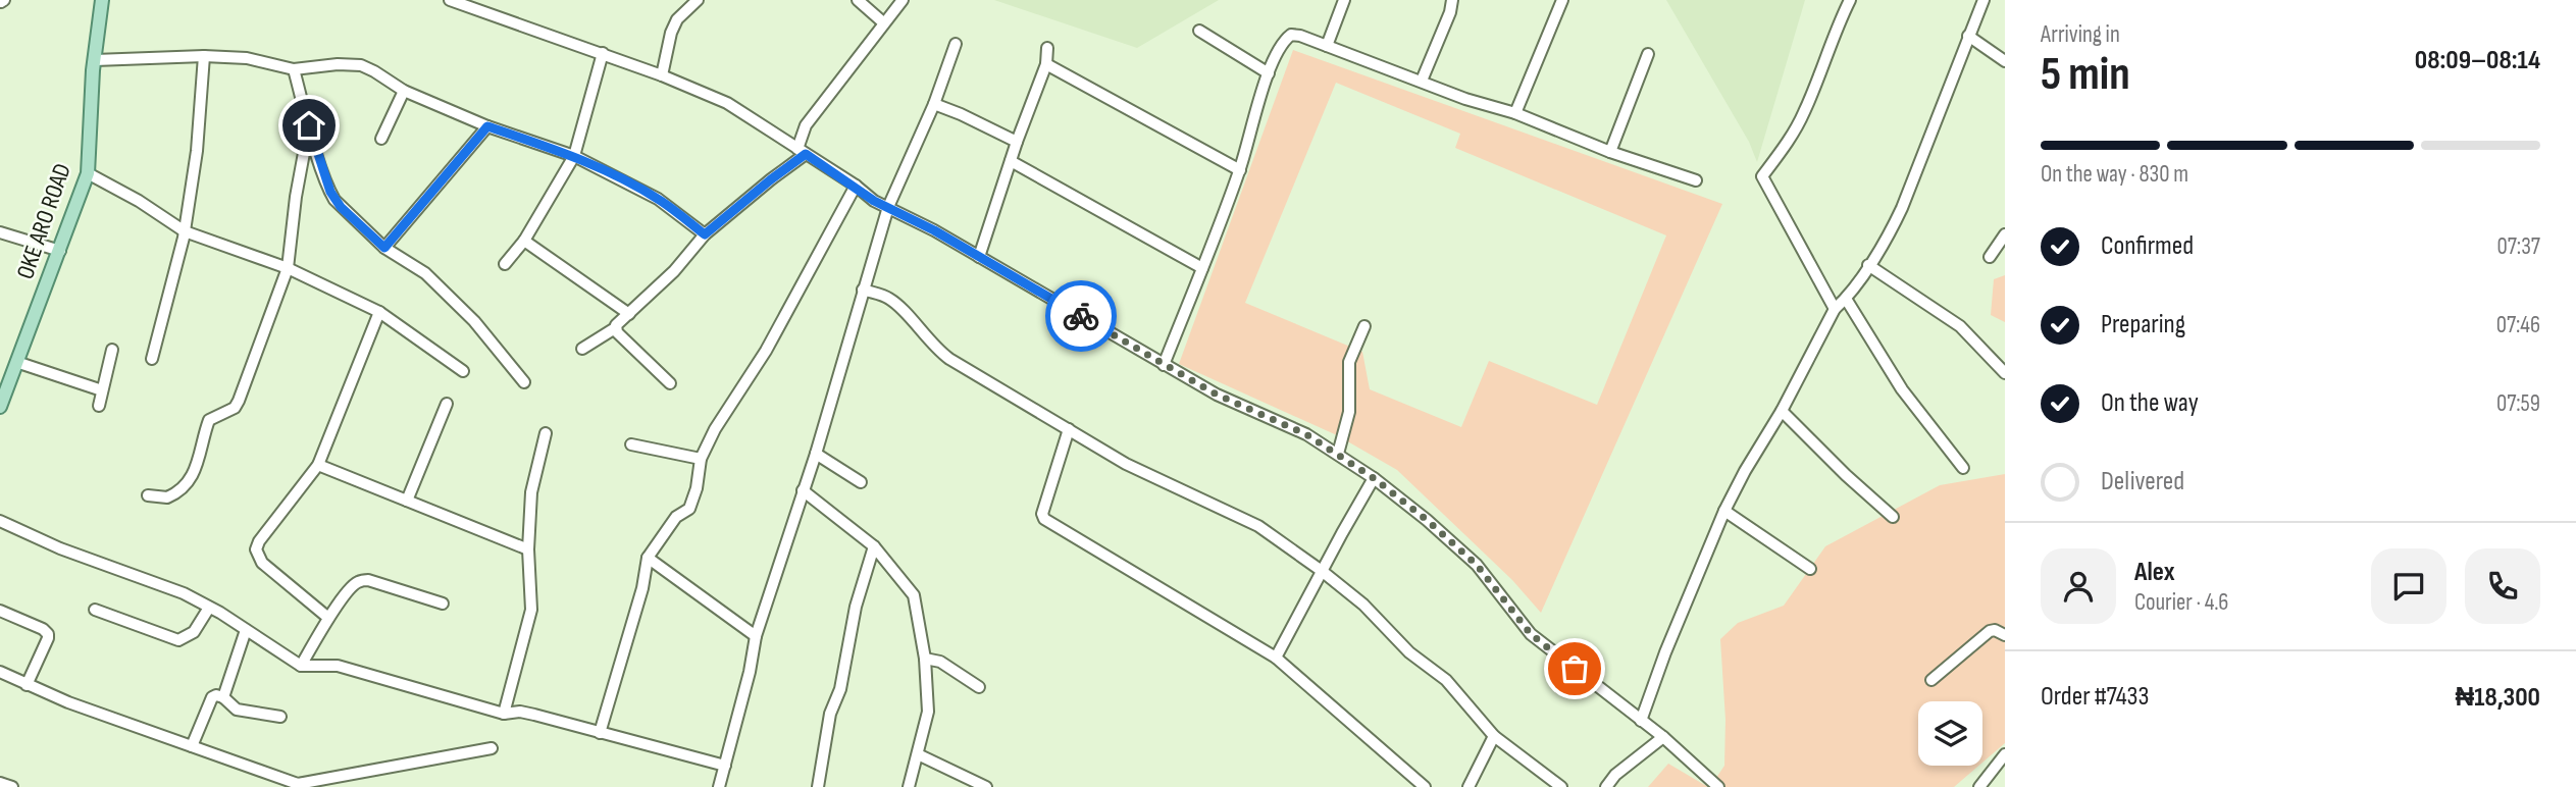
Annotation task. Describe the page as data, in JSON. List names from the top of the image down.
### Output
{
  "streets": {
    "main road": ["OKE ARO ROAD"]
  },
  "page": {
    "heading": ["5 min", "Arriving in", "08:09–08:14"],
    "panel": [
      "Alex",
      "Courier · 4.6",
      "Order #7433",
      "₦18,300"
    ],
    "bar": "On the way · 830 m",
    "list": [
      ["Confirmed", "07:37"],
      ["Preparing", "07:46"],
      ["On the way", "07:59"],
      "Delivered"
    ]
  }
}
